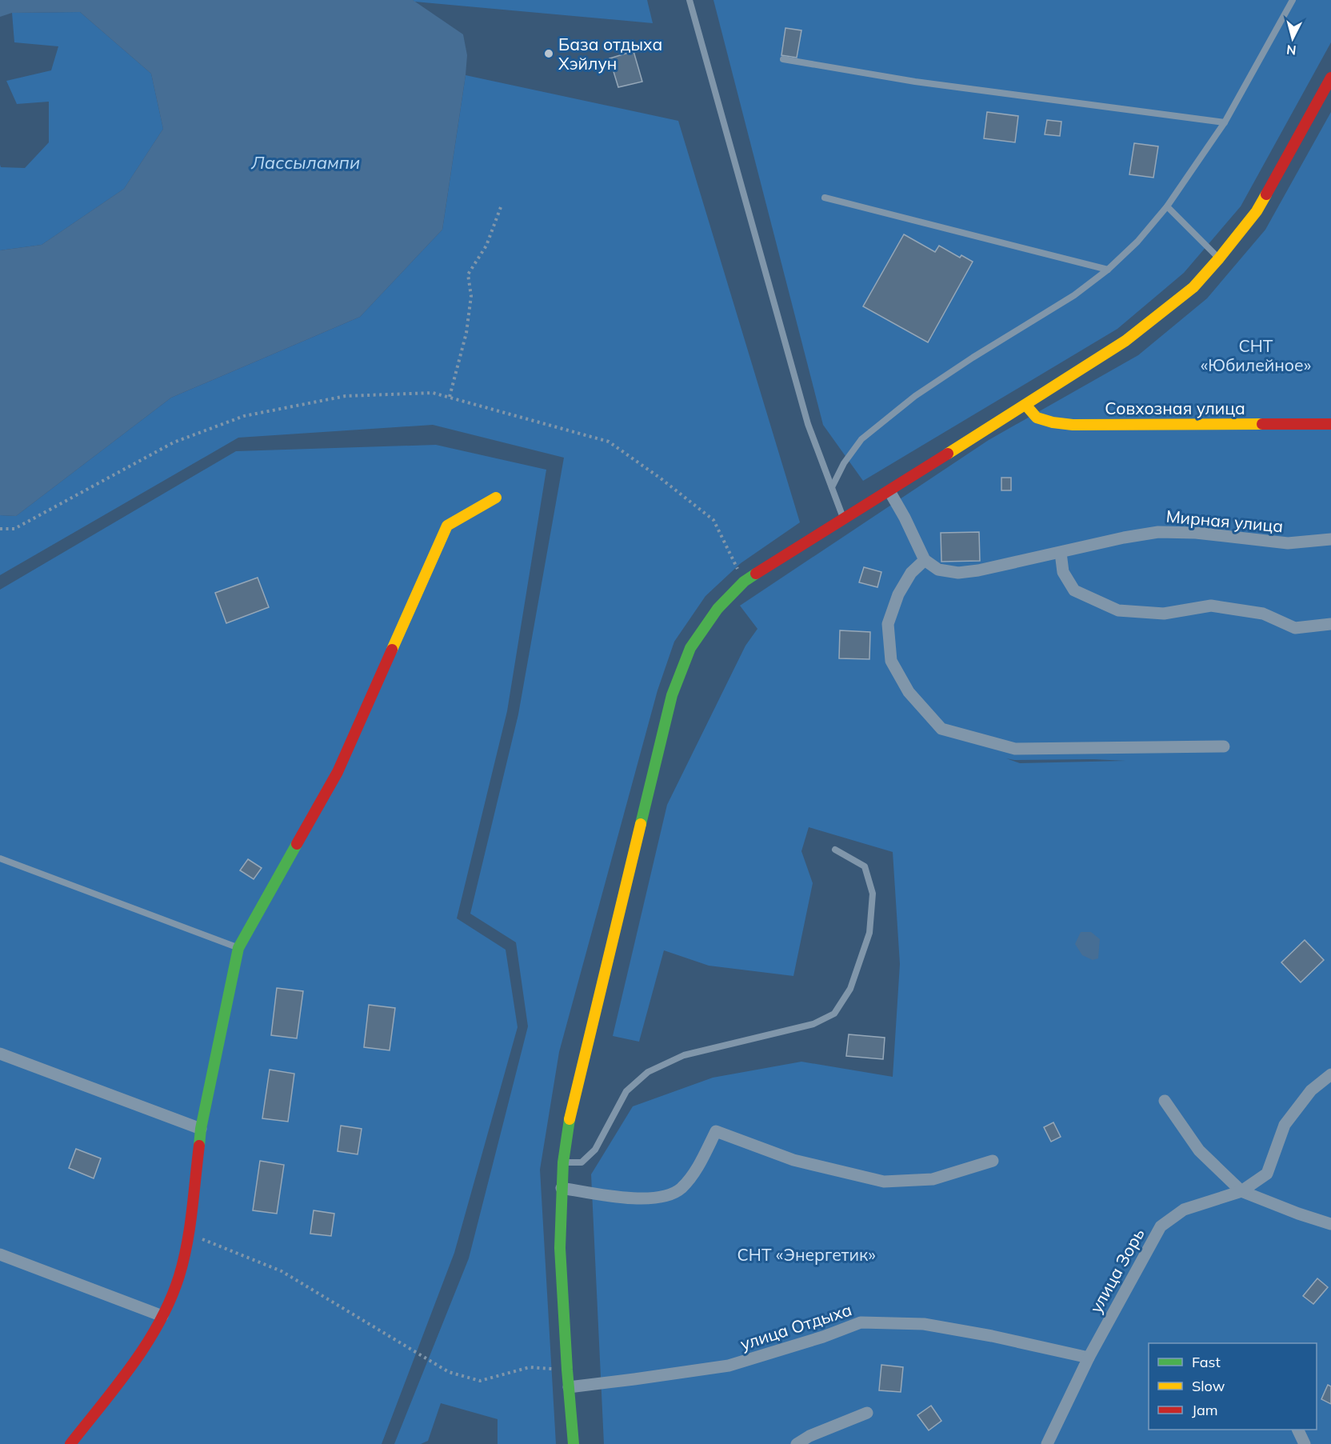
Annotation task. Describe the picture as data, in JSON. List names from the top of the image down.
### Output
{
  "streets": {
    "main road": ["Совхозная улица"],
    "street": ["Мирная улица", "улица Зорь", "улица Отдыха"]
  },
  "crossings": [
    ["улица Зорь", "улица Отдыха"]
  ],
  "water": ["Лассылампи"],
  "parks": ["СНТ «Юбилейное»", "СНТ «Энергетик»"],
  "places": ["База отдыха Хэйлун"],
  "legend": ["Fast", "Slow", "Jam"],
  "north": "bottom"
}
